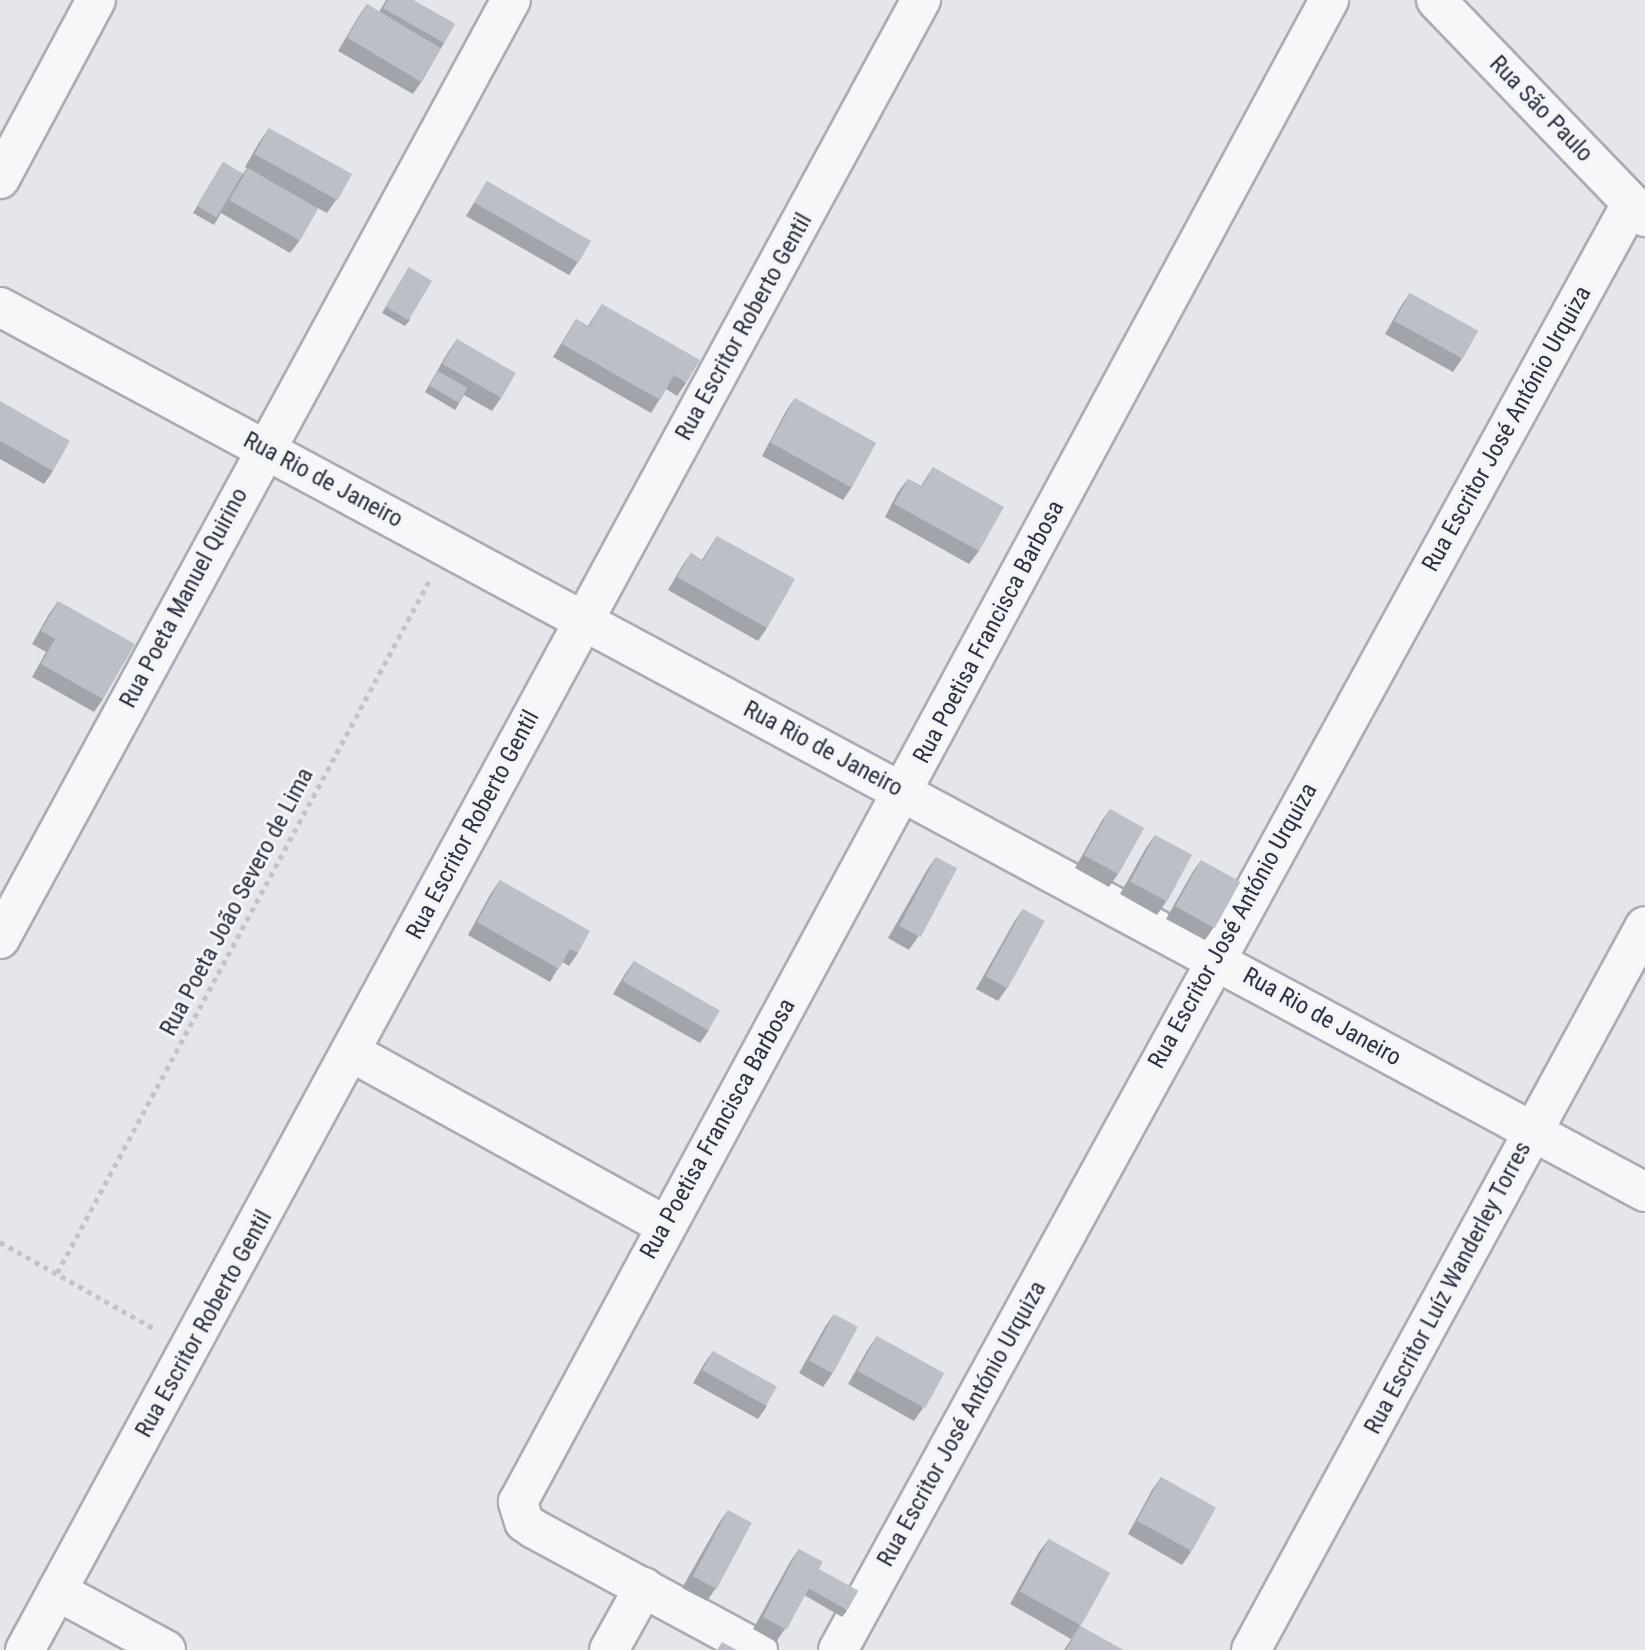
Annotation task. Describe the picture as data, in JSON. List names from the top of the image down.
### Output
{
  "streets": {
    "street": [
      "Rua São Paulo",
      "Rua Escritor Roberto Gentil",
      "Rua Escritor José António Urquiza",
      "Rua Rio de Janeiro",
      "Rua Poeta Manuel Quirino",
      "Rua Poetisa Francisca Barbosa",
      "Rua Escritor Luíz Wanderley Torres"
    ],
    "path": ["Rua Poeta João Severo de Lima"]
  },
  "crossings": [
    ["Rua São Paulo", "Rua Escritor José António Urquiza"],
    ["Rua Escritor Roberto Gentil", "Rua Rio de Janeiro"],
    ["Rua Escritor José António Urquiza", "Rua Rio de Janeiro"],
    ["Rua Rio de Janeiro", "Rua Poeta Manuel Quirino"],
    ["Rua Rio de Janeiro", "Rua Poetisa Francisca Barbosa"],
    ["Rua Rio de Janeiro", "Rua Poeta João Severo de Lima"],
    ["Rua Rio de Janeiro", "Rua Escritor Luíz Wanderley Torres"]
  ]
}
